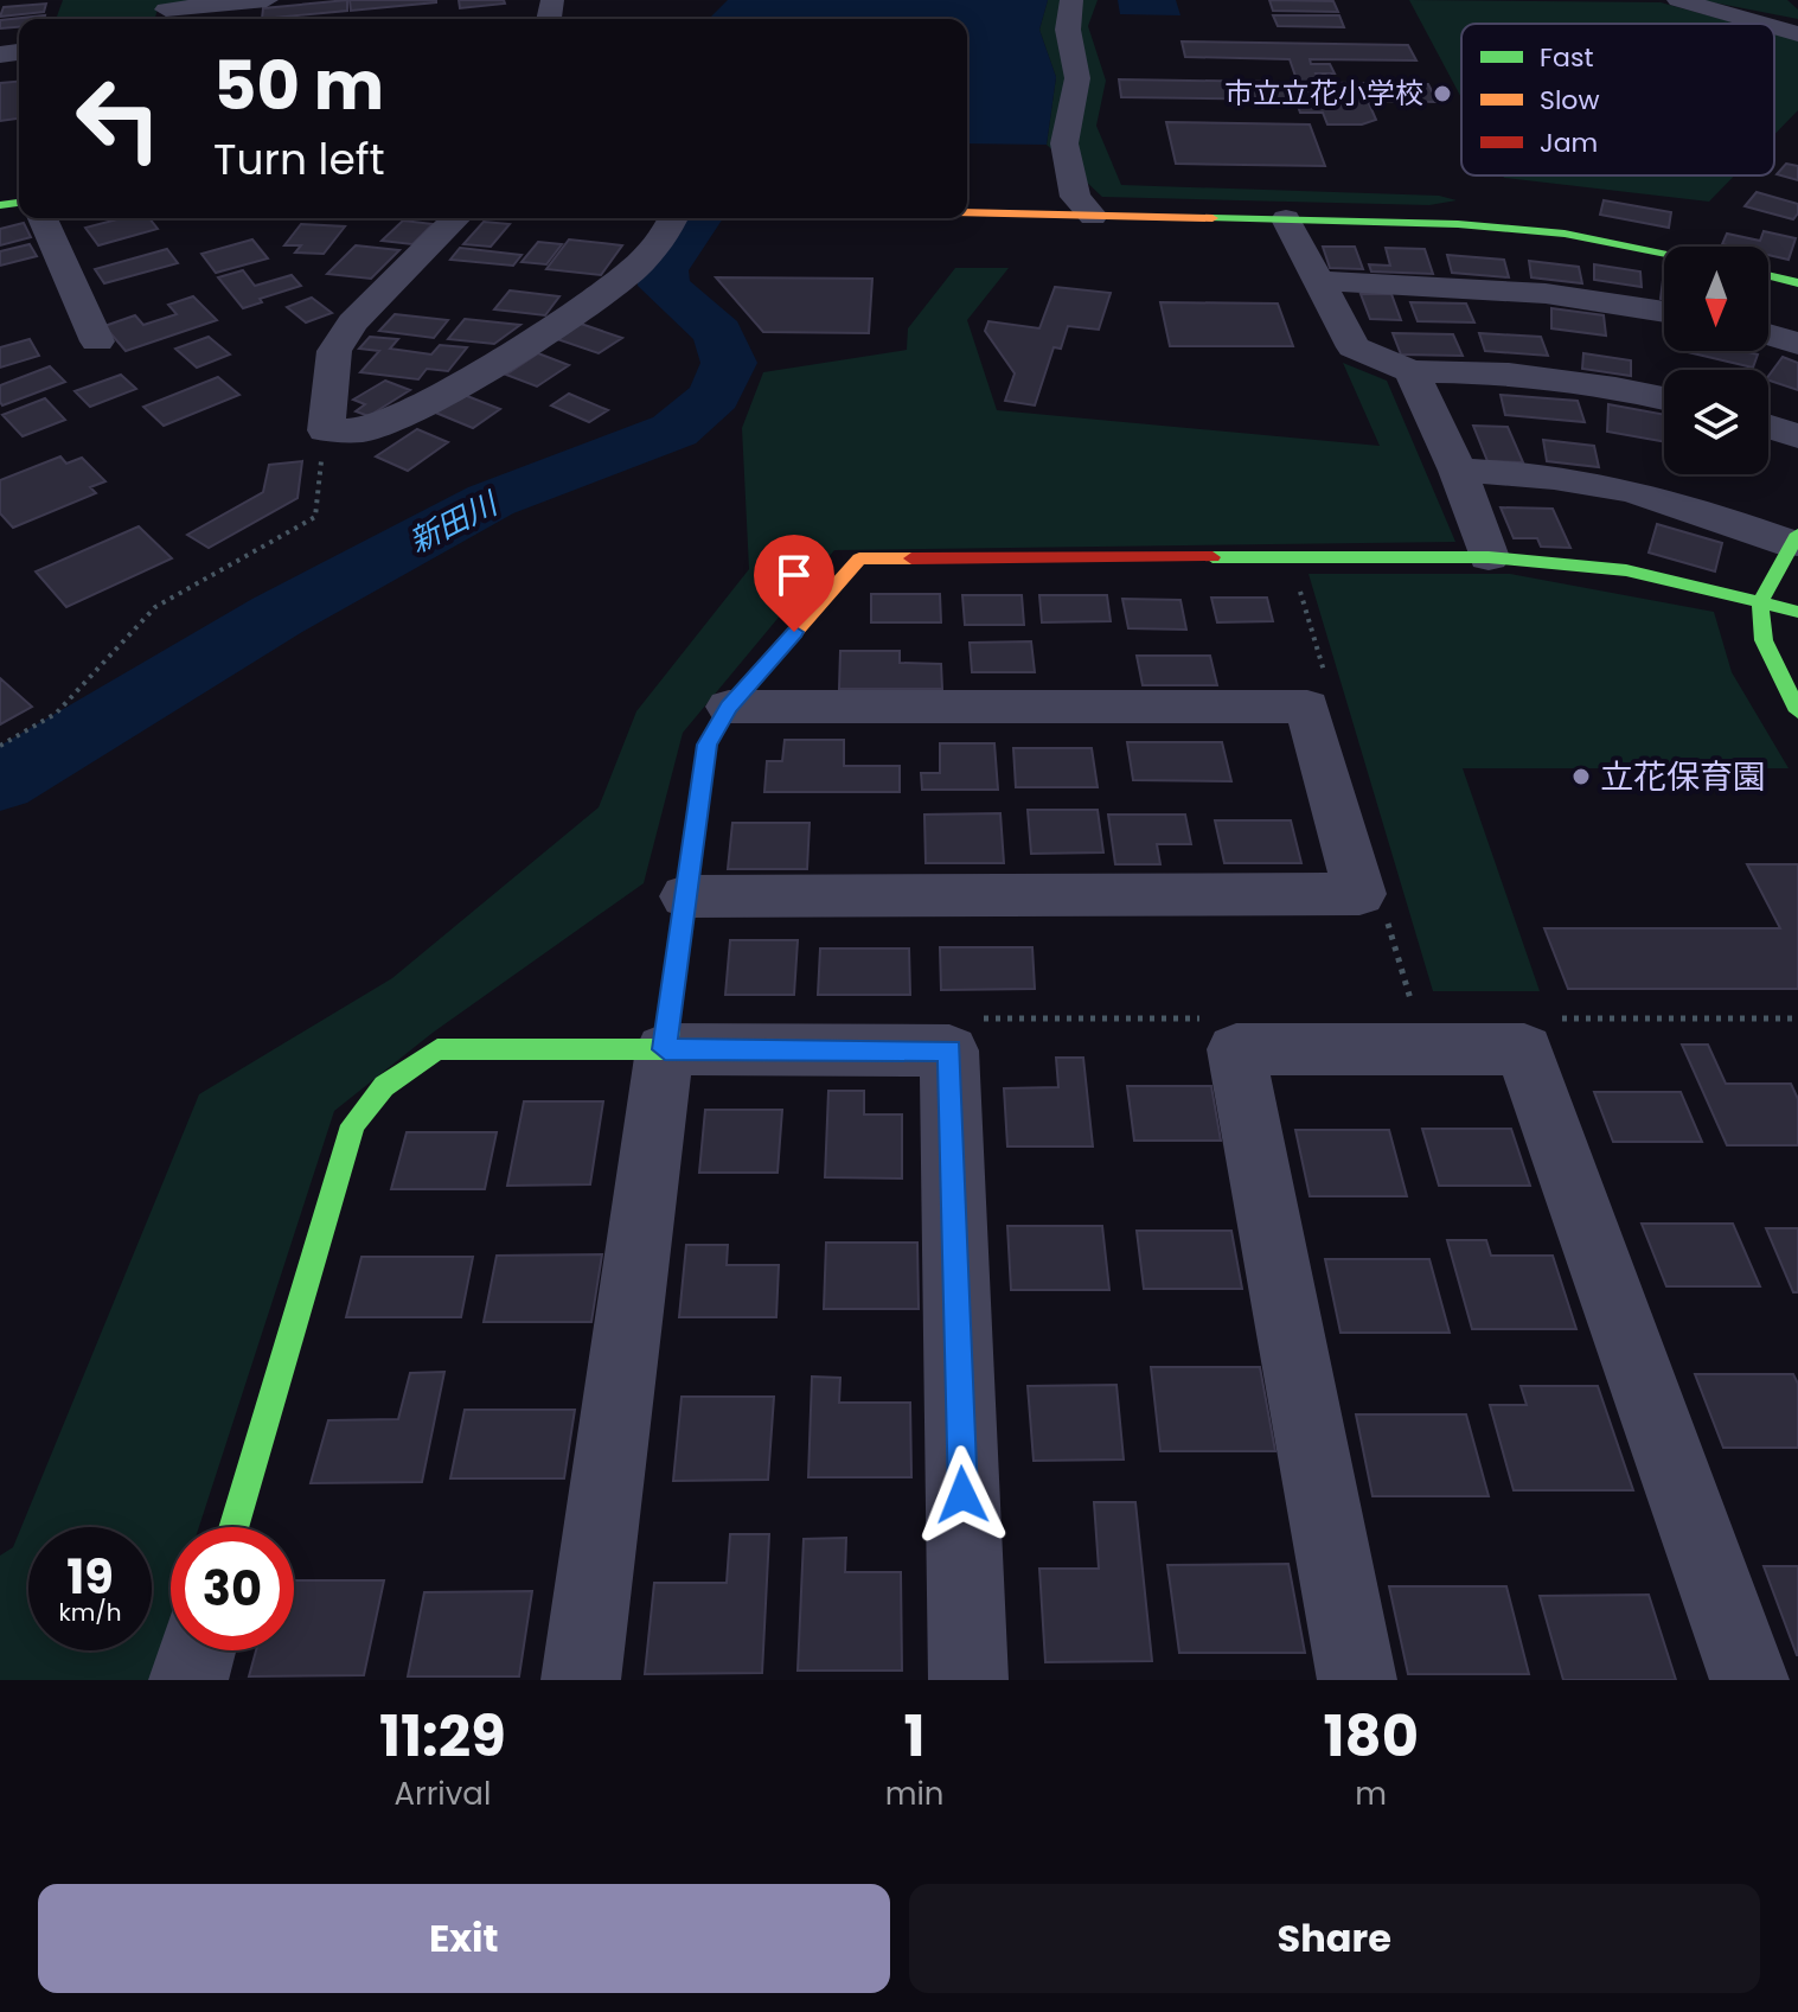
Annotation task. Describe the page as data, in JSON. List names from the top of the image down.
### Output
{
  "water": ["新田川"],
  "places": ["市立立花小学校", "立花保育園"],
  "legend": ["Fast", "Slow", "Jam"],
  "north": "bottom",
  "page": {
    "turn": ["50 m", "Turn left"],
    "speed": "19 km/h",
    "limit": "30",
    "eta": [
      "11:29",
      "Arrival",
      "1",
      "min",
      "180",
      "m"
    ],
    "buttons": ["Exit", "Share"]
  }
}
